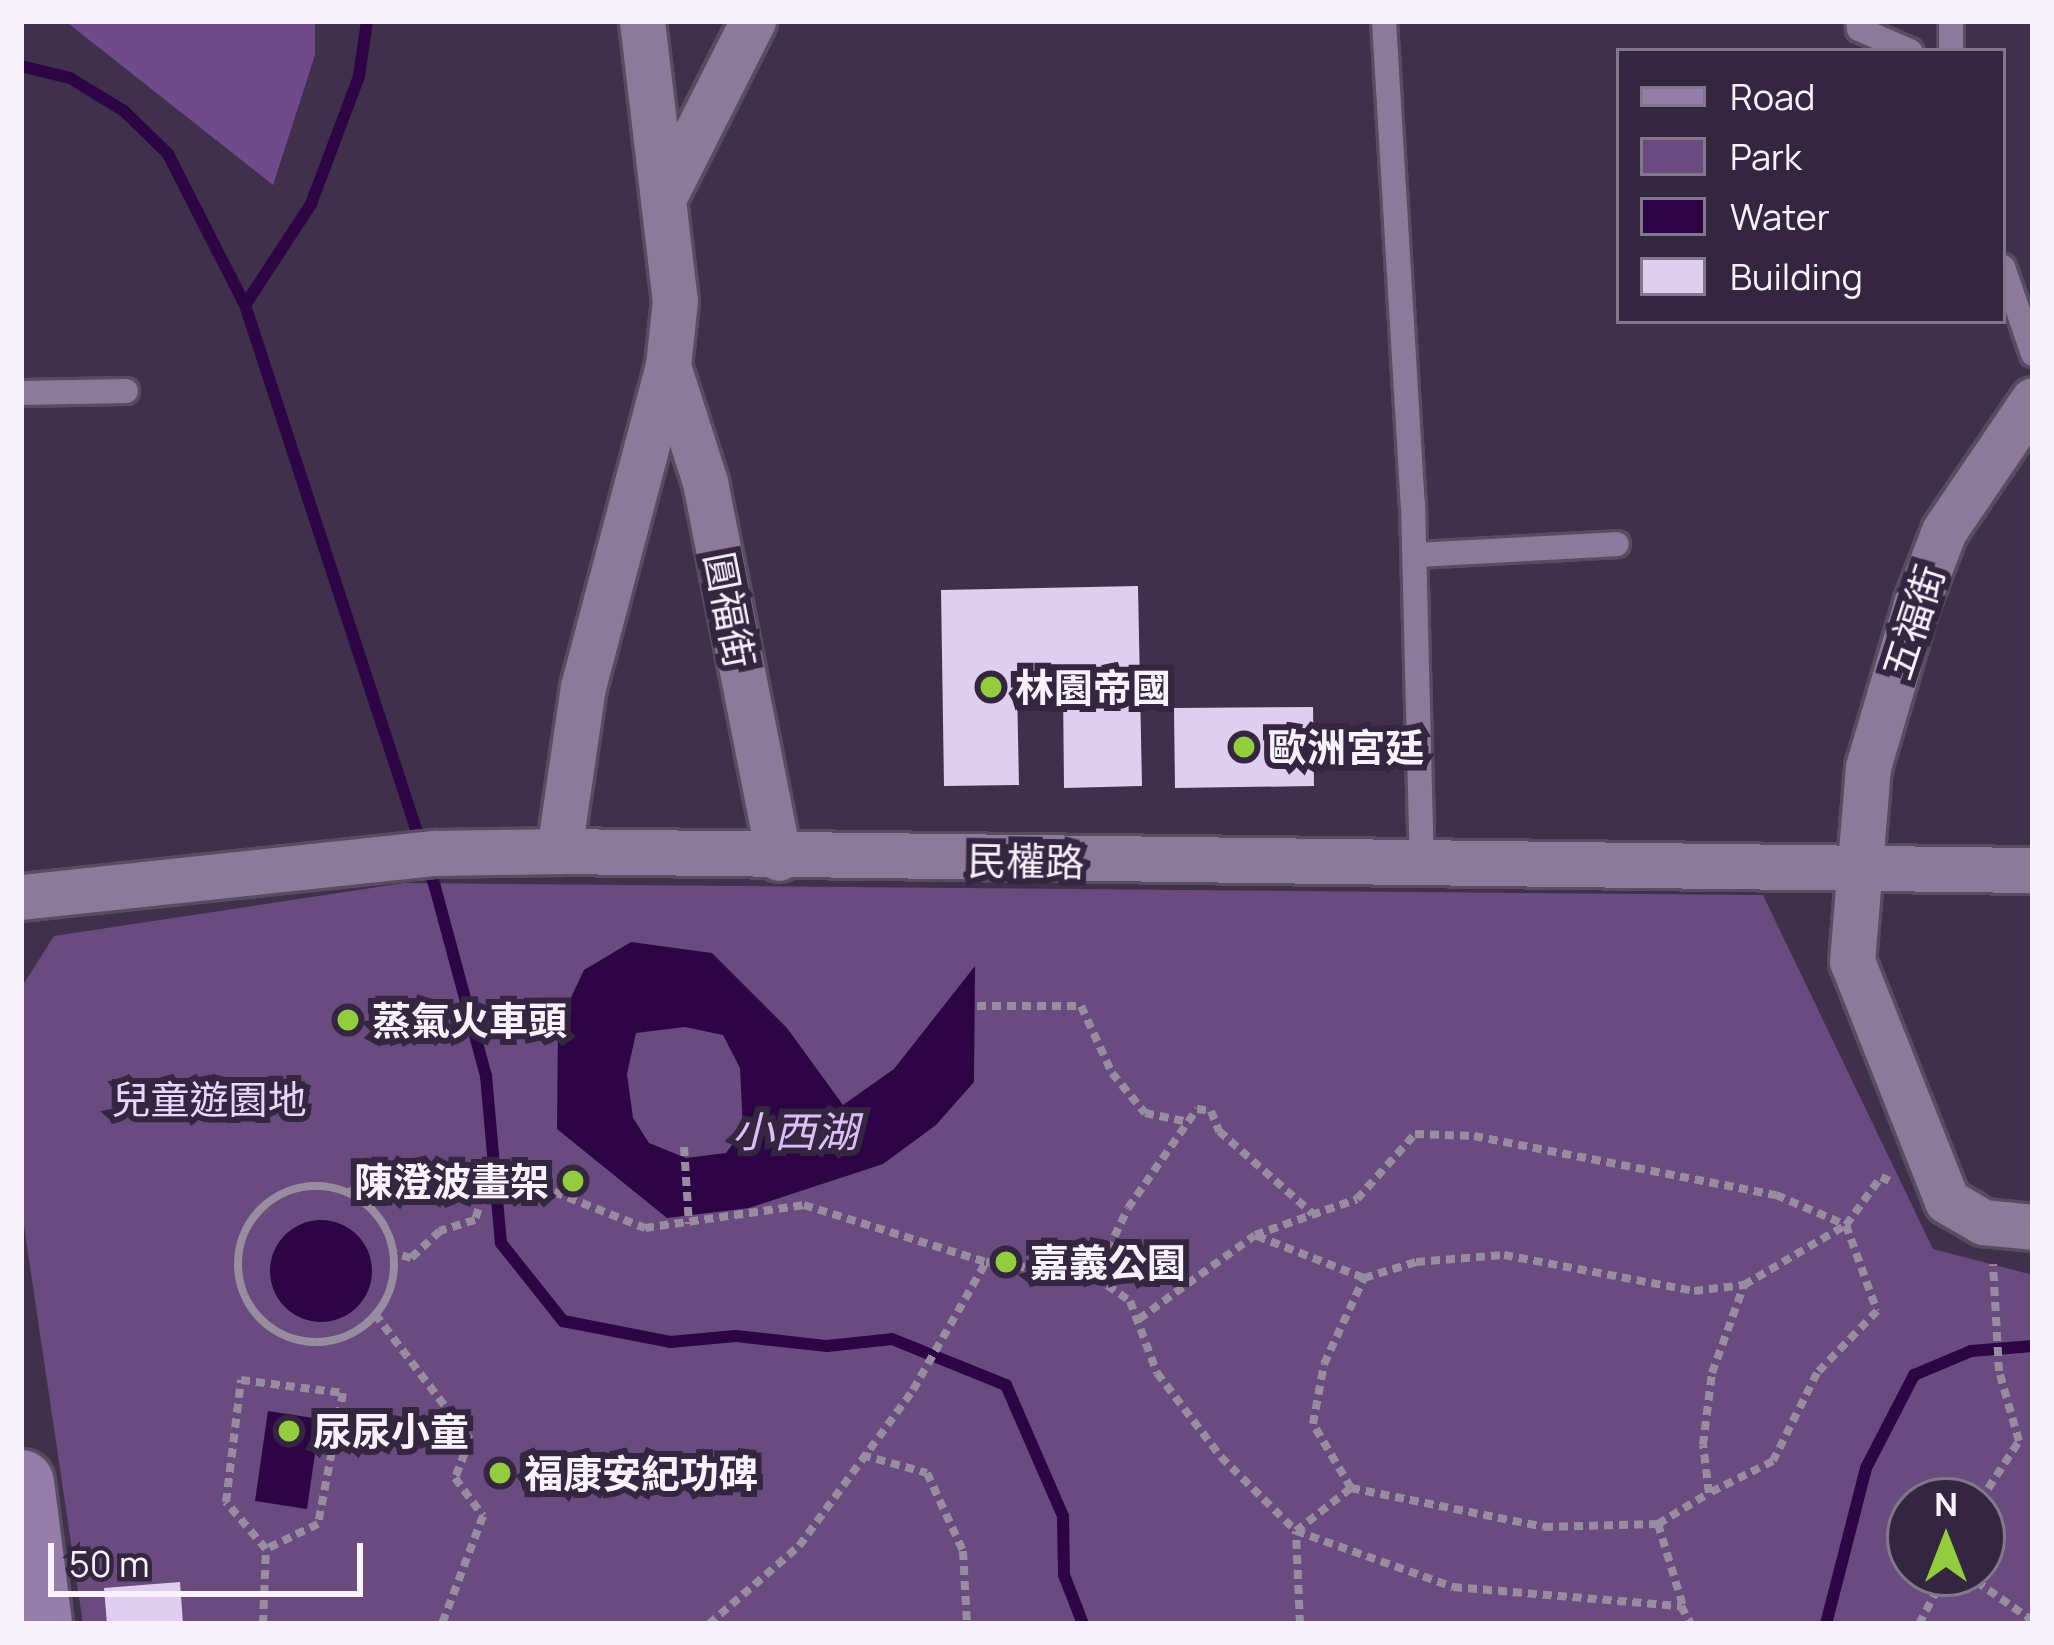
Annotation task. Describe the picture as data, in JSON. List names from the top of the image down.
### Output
{
  "streets": {
    "street": ["圓福街", "五福街", "民權路"]
  },
  "crossings": [
    ["圓福街", "民權路"],
    ["五福街", "民權路"]
  ],
  "water": ["小西湖"],
  "parks": ["兒童遊園地"],
  "places": [
    "林園帝國",
    "歐洲宮廷",
    "蒸氣火車頭",
    "陳澄波畫架",
    "嘉義公園",
    "尿尿小童",
    "福康安紀功碑"
  ],
  "legend": [
    "Road",
    "Park",
    "Water",
    "Building"
  ],
  "scale_bar": "50 m",
  "north": "top"
}
